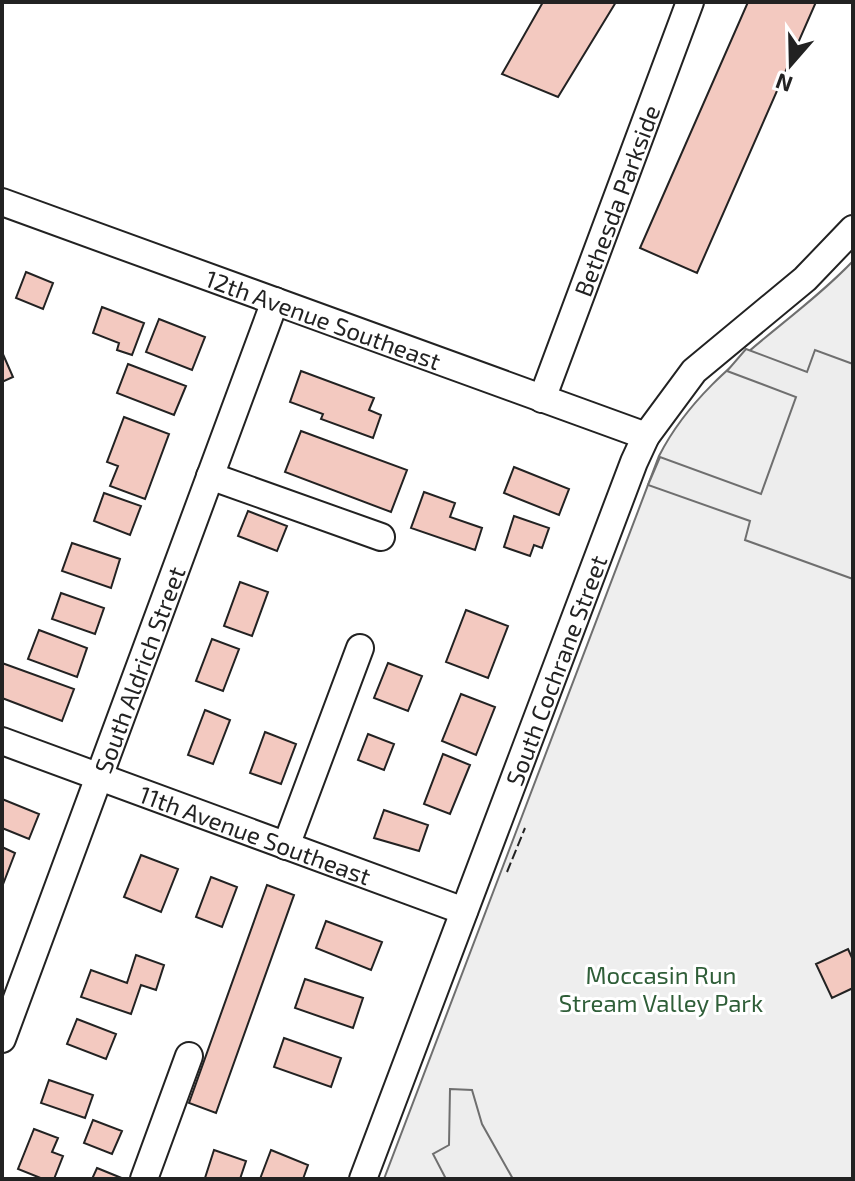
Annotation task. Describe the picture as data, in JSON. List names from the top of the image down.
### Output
{
  "streets": {
    "street": [
      "Bethesda Parkside",
      "12th Avenue Southeast",
      "South Cochrane Street",
      "South Aldrich Street",
      "11th Avenue Southeast"
    ]
  },
  "crossings": [
    ["Bethesda Parkside", "12th Avenue Southeast"],
    ["12th Avenue Southeast", "South Cochrane Street"],
    ["12th Avenue Southeast", "South Aldrich Street"],
    ["South Cochrane Street", "11th Avenue Southeast"],
    ["South Aldrich Street", "11th Avenue Southeast"]
  ],
  "parks": ["Moccasin Run Stream Valley Park"],
  "north": "bottom"
}
